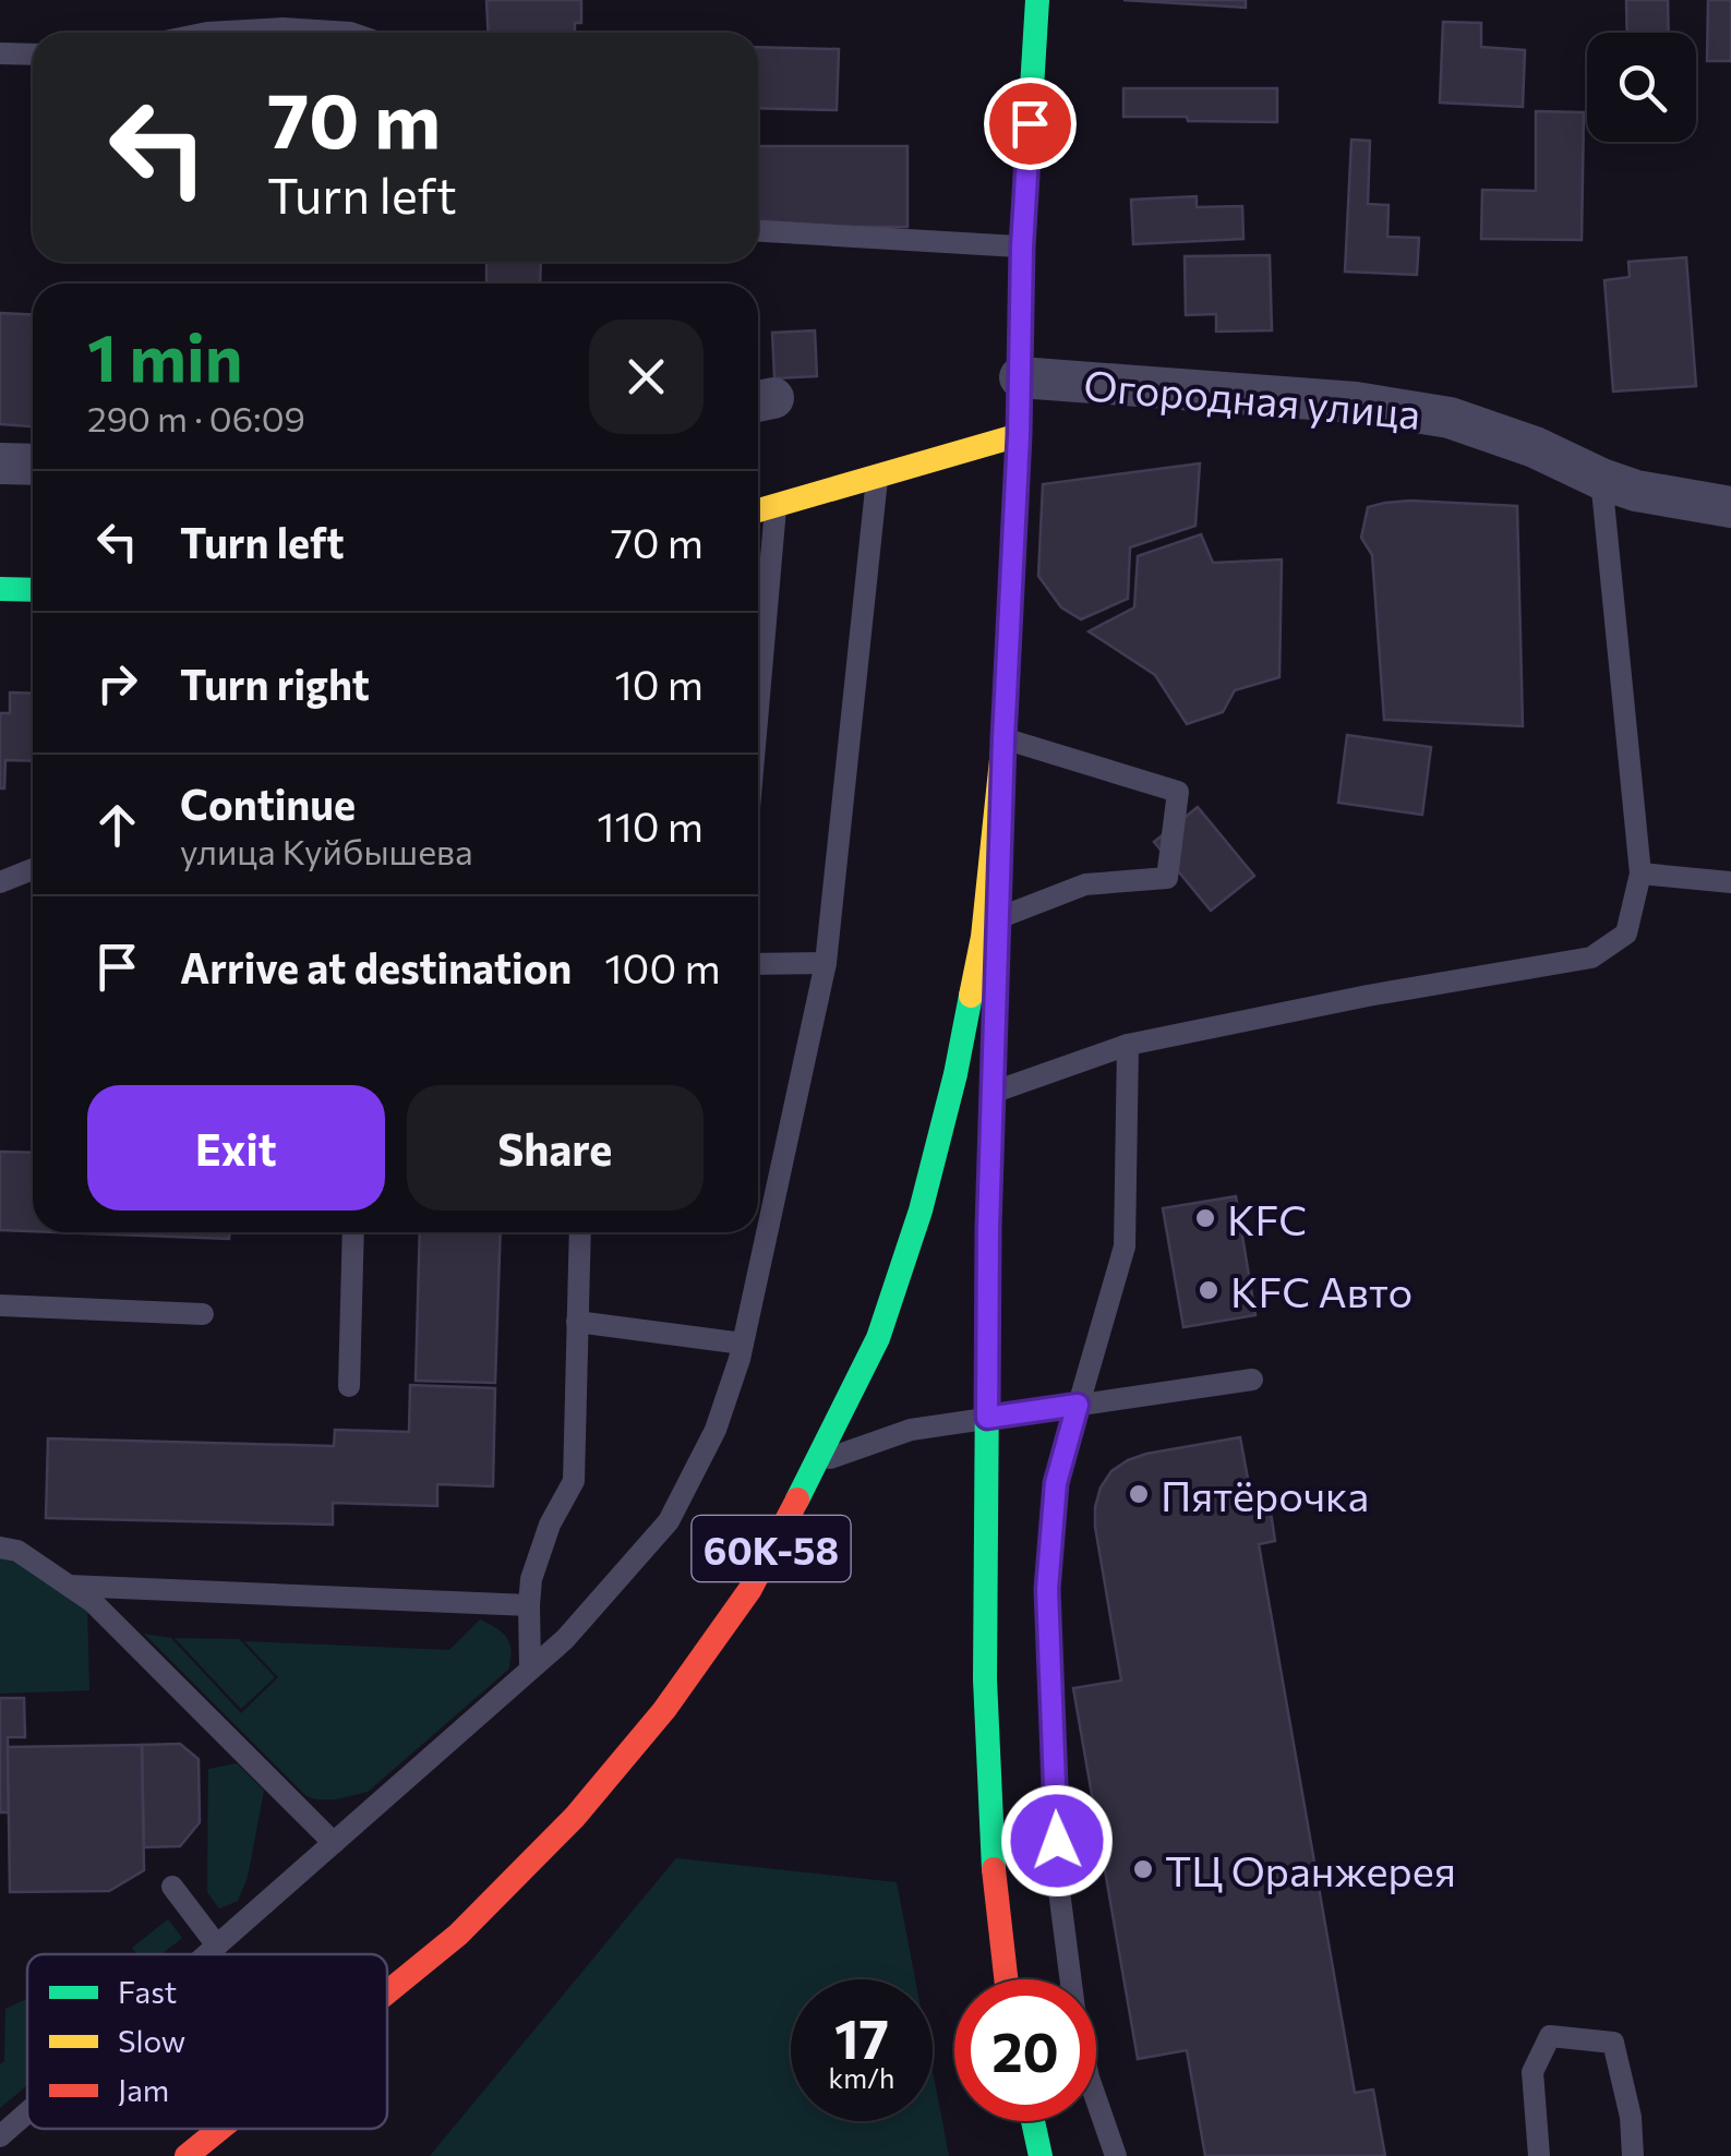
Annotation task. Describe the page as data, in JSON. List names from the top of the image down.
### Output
{
  "streets": {
    "main road": ["60К-58"],
    "street": ["Огородная улица"]
  },
  "places": [
    "KFC",
    "KFC Авто",
    "Пятёрочка",
    "ТЦ Оранжерея"
  ],
  "legend": ["Fast", "Slow", "Jam"],
  "page": {
    "turn": ["70 m", "Turn left"],
    "heading": ["1 min", "290 m · 06:09"],
    "list": [
      {
        "name": "Turn left",
        "value": "70 m"
      },
      {
        "name": "Turn right",
        "value": "10 m"
      },
      {
        "name": "Continue",
        "note": "улица Куйбышева",
        "value": "110 m"
      },
      {
        "name": "Arrive at destination",
        "value": "100 m"
      }
    ],
    "buttons": ["Exit", "Share"],
    "speed": "17 km/h",
    "limit": "20"
  }
}
